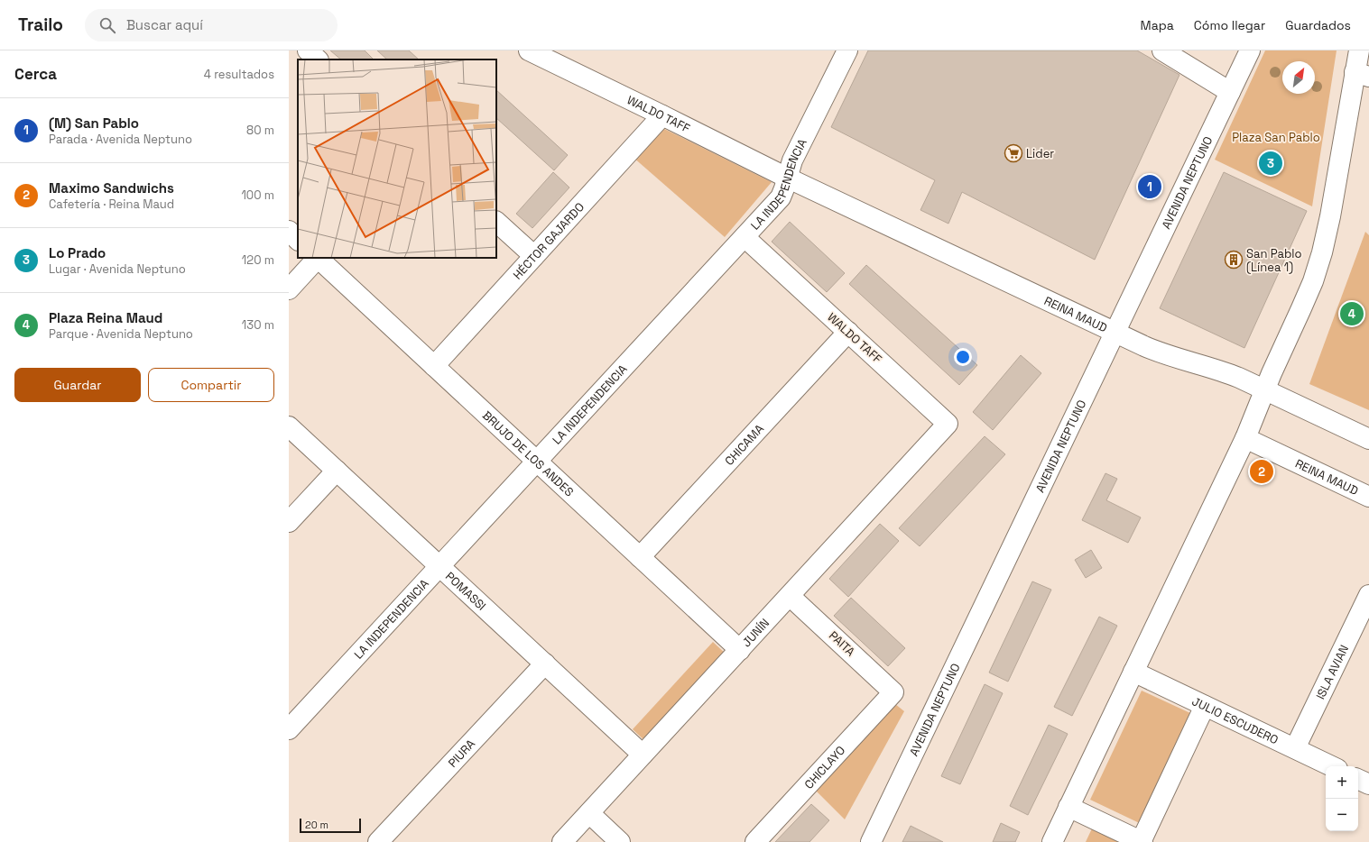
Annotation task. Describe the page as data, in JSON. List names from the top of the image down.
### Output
{
  "streets": {
    "street": [
      "WALDO TAFF",
      "LA INDEPENDENCIA",
      "AVENIDA NEPTUNO",
      "HÉCTOR GAJARDO",
      "REINA MAUD",
      "CHICAMA",
      "BRUJO DE LOS ANDES",
      "POMASSI",
      "JUNÍN",
      "PAITA",
      "ISLA AVIAN",
      "JULIO ESCUDERO",
      "PIURA",
      "CHICLAYO"
    ]
  },
  "crossings": [
    ["WALDO TAFF", "LA INDEPENDENCIA"],
    ["WALDO TAFF", "HÉCTOR GAJARDO"],
    ["WALDO TAFF", "REINA MAUD"],
    ["WALDO TAFF", "CHICAMA"],
    ["WALDO TAFF", "JUNÍN"],
    ["LA INDEPENDENCIA", "REINA MAUD"],
    ["LA INDEPENDENCIA", "BRUJO DE LOS ANDES"],
    ["LA INDEPENDENCIA", "POMASSI"],
    ["AVENIDA NEPTUNO", "REINA MAUD"],
    ["HÉCTOR GAJARDO", "BRUJO DE LOS ANDES"],
    ["CHICAMA", "BRUJO DE LOS ANDES"],
    ["BRUJO DE LOS ANDES", "JUNÍN"],
    ["POMASSI", "JUNÍN"],
    ["POMASSI", "PIURA"],
    ["JUNÍN", "PAITA"],
    ["PAITA", "CHICLAYO"],
    ["ISLA AVIAN", "JULIO ESCUDERO"]
  ],
  "parks": ["Plaza San Pablo"],
  "places": {
    "supermarket": ["Lider"],
    "building": ["San Pablo (Línea 1)"]
  },
  "scale_bar": "20 m",
  "north": "top right",
  "page": {
    "header": "Trailo",
    "search": "Buscar aquí",
    "nav": ["Mapa", "Cómo llegar", "Guardados"],
    "heading": ["Cerca", "4 resultados"],
    "list": [
      {
        "mark": "1",
        "name": "(M) San Pablo",
        "note": "Parada · Avenida Neptuno",
        "value": "80 m"
      },
      {
        "mark": "2",
        "name": "Maximo Sandwichs",
        "note": "Cafetería · Reina Maud",
        "value": "100 m"
      },
      {
        "mark": "3",
        "name": "Lo Prado",
        "note": "Lugar · Avenida Neptuno",
        "value": "120 m"
      },
      {
        "mark": "4",
        "name": "Plaza Reina Maud",
        "note": "Parque · Avenida Neptuno",
        "value": "130 m"
      }
    ],
    "pins": [
      "3",
      "1",
      "4",
      "2"
    ],
    "buttons": ["Guardar", "Compartir"],
    "map_buttons": ["+", "−"],
    "scale": "20 m"
  }
}
